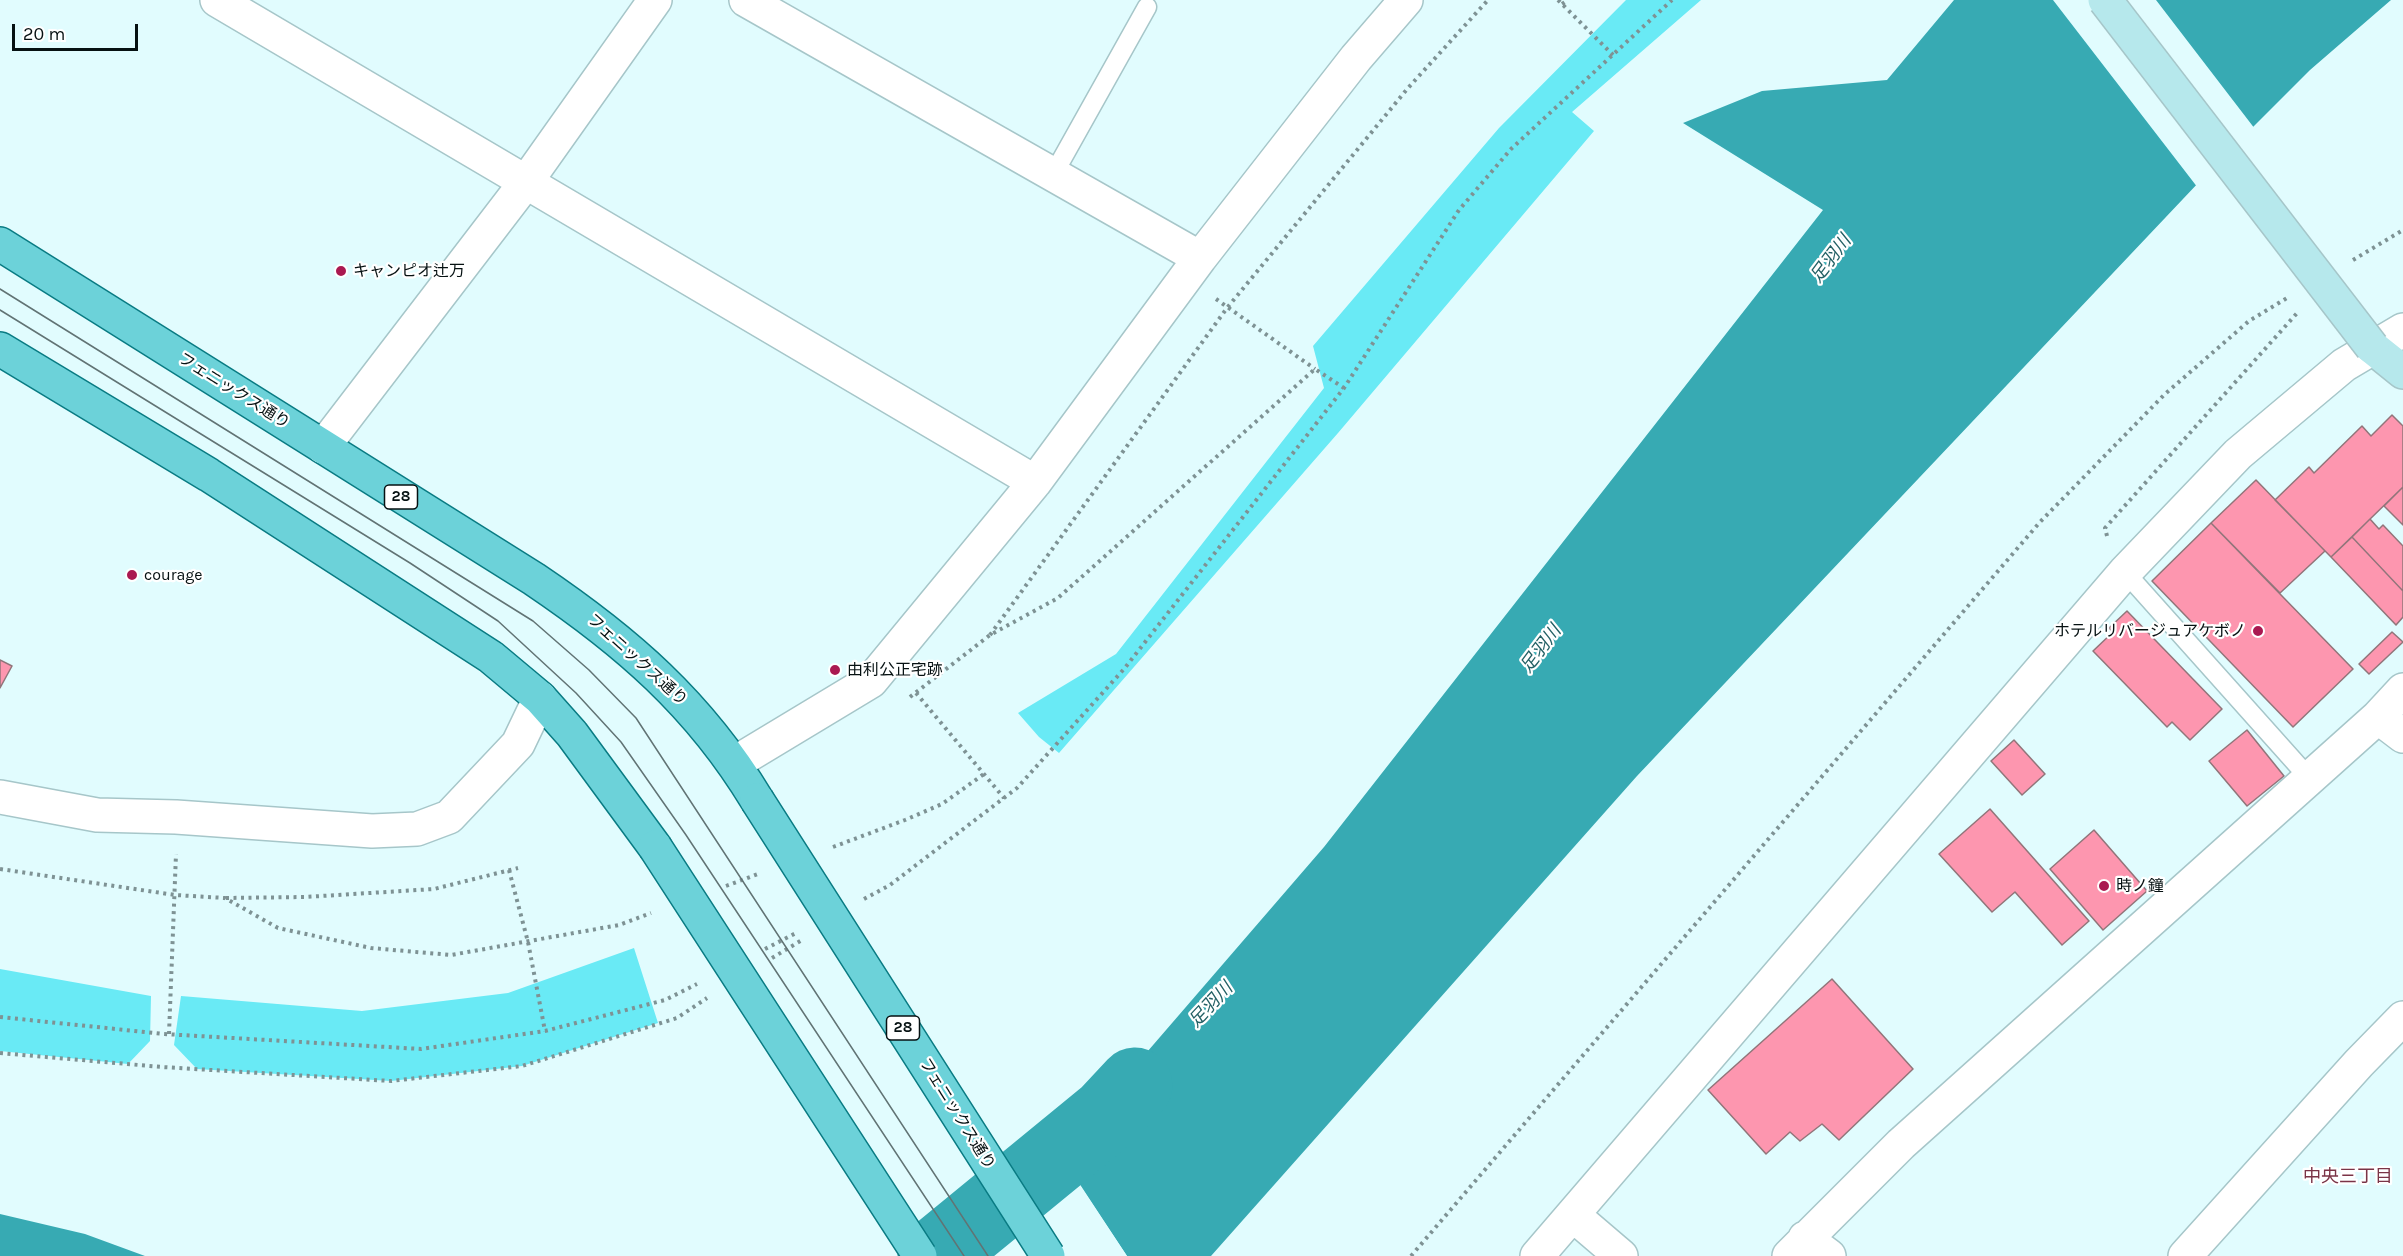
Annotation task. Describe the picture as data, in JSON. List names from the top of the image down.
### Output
{
  "streets": {
    "main road": ["フェニックス通り", "28"]
  },
  "districts": ["中央三丁目"],
  "water": ["足羽川"],
  "places": [
    "キャンピオ辻万",
    "courage",
    "ホテルリバージュアケボノ",
    "由利公正宅跡",
    "時ノ鐘"
  ],
  "scale_bar": "20 m"
}
